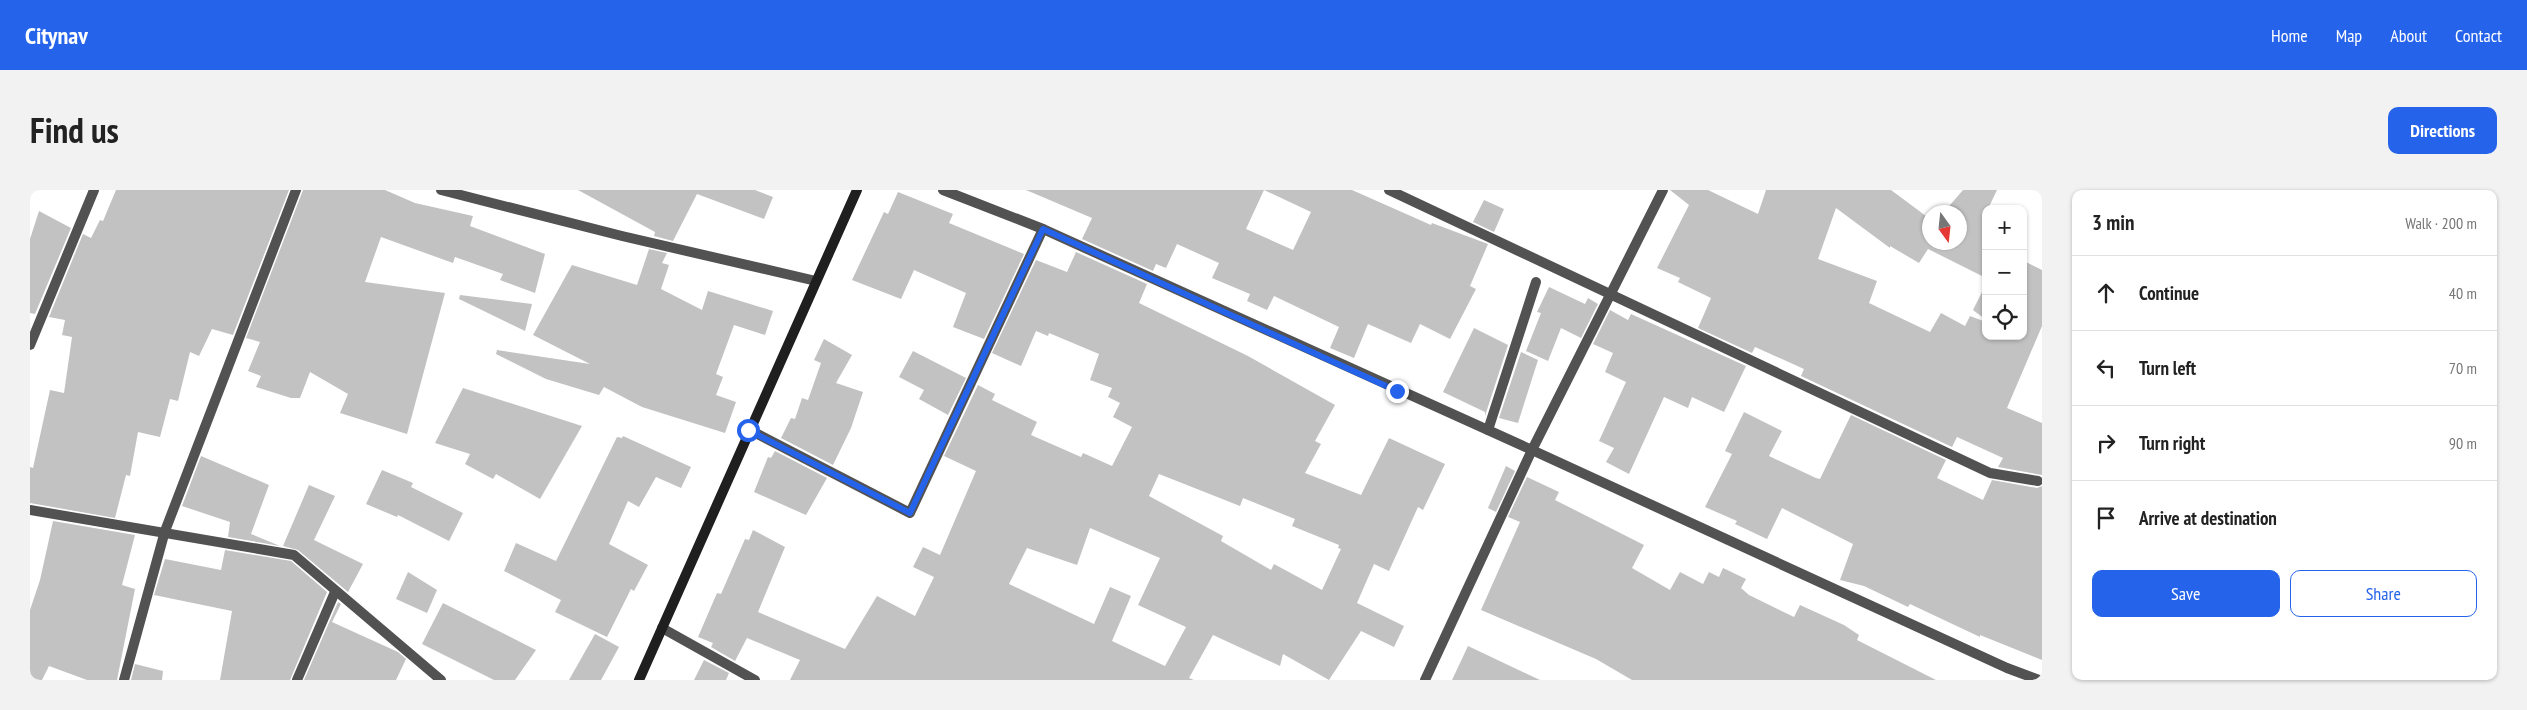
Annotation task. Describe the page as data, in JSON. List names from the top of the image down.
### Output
{
  "north": "bottom",
  "page": {
    "header": "Citynav",
    "nav": [
      "Home",
      "Map",
      "About",
      "Contact"
    ],
    "title": "Find us",
    "buttons": [
      "Directions",
      ["Save", "Share"]
    ],
    "heading": ["3 min", "Walk · 200 m"],
    "map_buttons": ["+", "−"],
    "list": [
      ["Continue", "40 m"],
      ["Turn left", "70 m"],
      ["Turn right", "90 m"],
      "Arrive at destination"
    ]
  }
}
